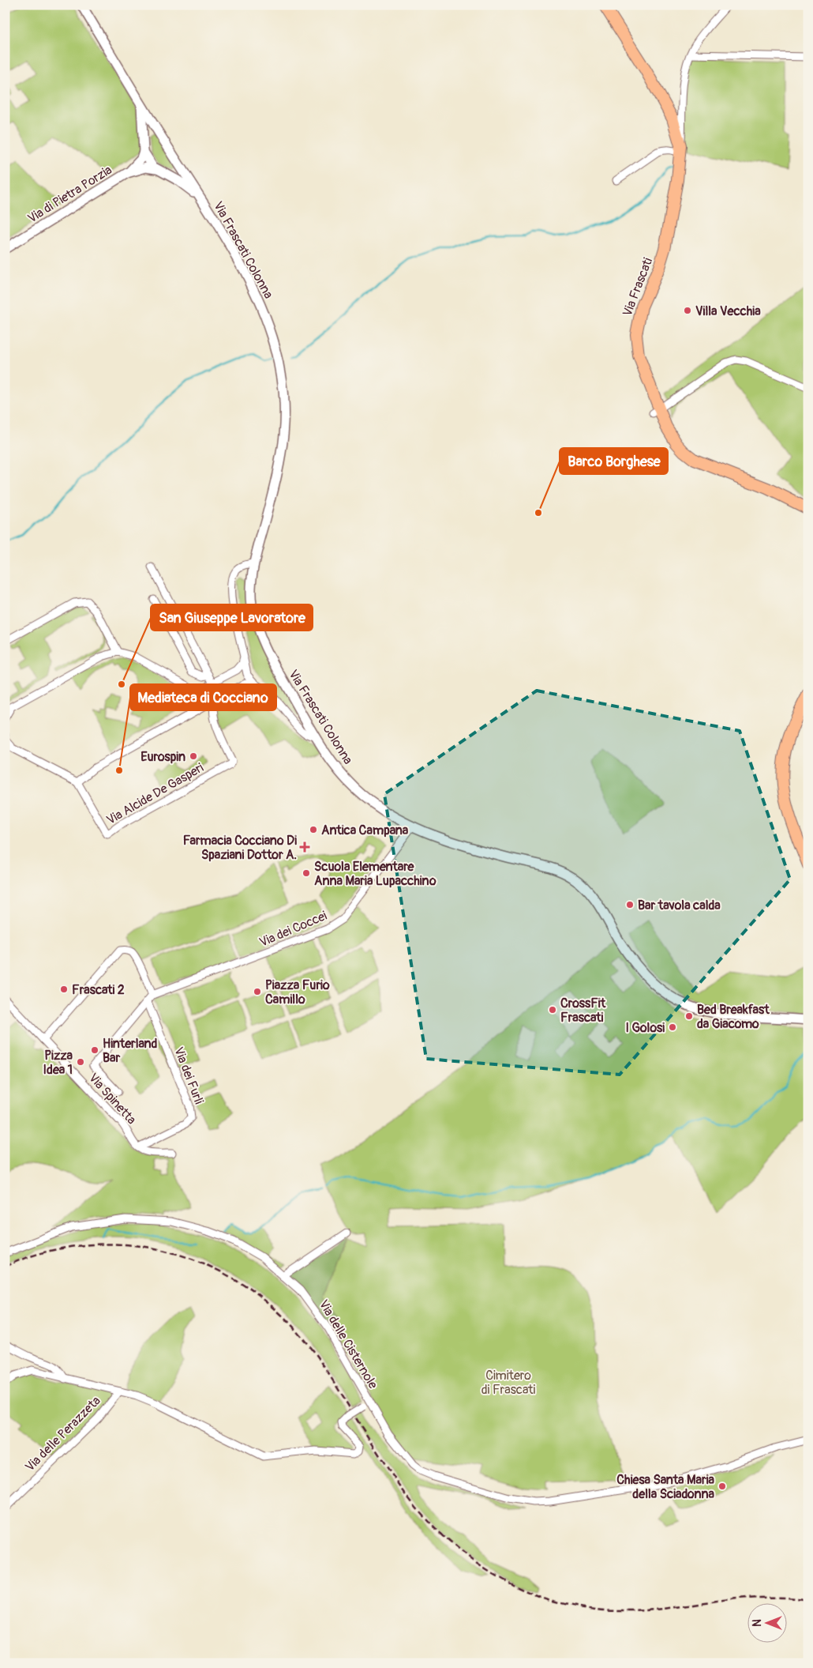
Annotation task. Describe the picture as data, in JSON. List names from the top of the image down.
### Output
{
  "streets": {
    "main road": ["Via Frascati"],
    "street": [
      "Via di Pietra Porzia",
      "Via Frascati Colonna",
      "Via Alcide De Gasperi",
      "Via dei Coccei",
      "Via dei Furli",
      "Via Spinetta",
      "Via delle Cisternole",
      "Via delle Perazzeta"
    ]
  },
  "crossings": [
    ["Via Frascati Colonna", "Via dei Coccei"],
    ["Via dei Furli", "Via Spinetta"]
  ],
  "parks": ["Cimitero di Frascati"],
  "places": {
    "other": [
      "Villa Vecchia",
      "Barco Borghese",
      "San Giuseppe Lavoratore",
      "Eurospin",
      "Mediateca di Cocciano",
      "Antica Campana",
      "Scuola Elementare Anna Maria Lupacchino",
      "Bar tavola calda",
      "Frascati 2",
      "Piazza Furio Camillo",
      "CrossFit Frascati",
      "Bed Breakfast da Giacomo",
      "I Golosi",
      "Hinterland Bar",
      "Pizza Idea 1",
      "Chiesa Santa Maria della Sciadonna"
    ],
    "health": ["Farmacia Cocciano Di Spaziani Dottor A."]
  },
  "north": "left"
}
